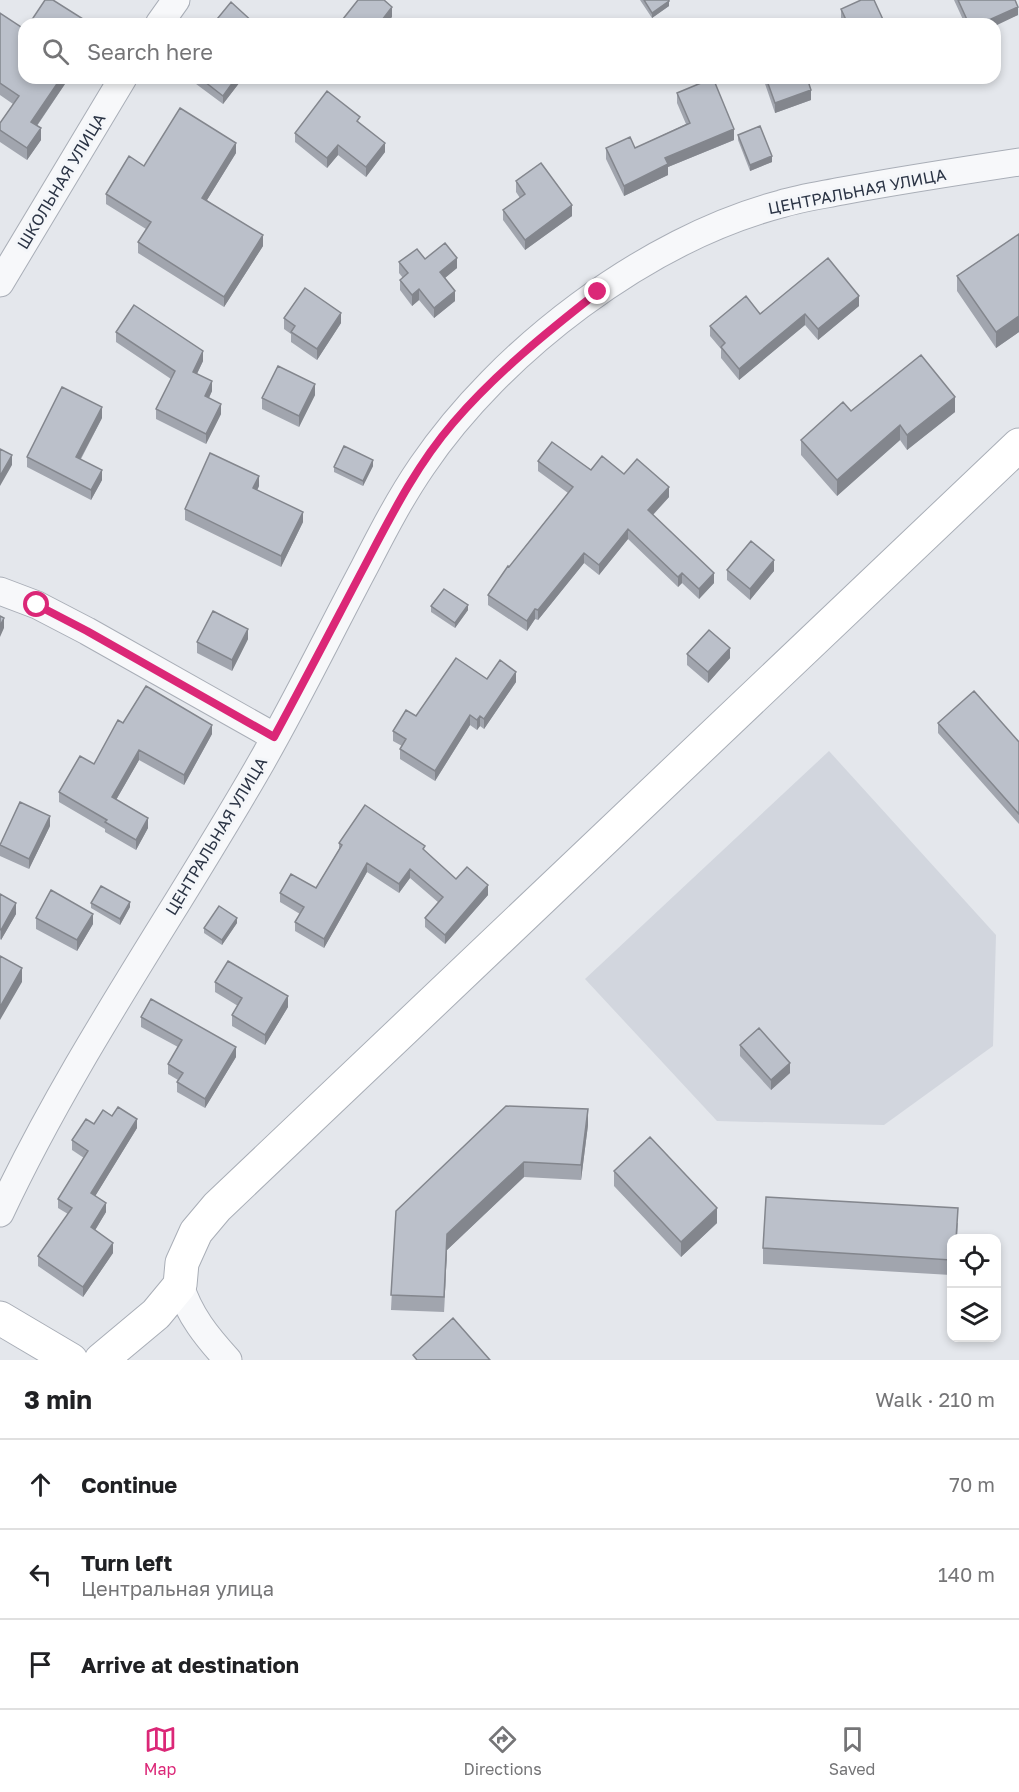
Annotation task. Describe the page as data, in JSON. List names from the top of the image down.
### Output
{
  "streets": {
    "street": ["ШКОЛЬНАЯ УЛИЦА", "ЦЕНТРАЛЬНАЯ УЛИЦА"]
  },
  "page": {
    "search": "Search here",
    "heading": ["3 min", "Walk · 210 m"],
    "list": [
      ["Continue", "70 m"],
      ["Turn left", "Центральная улица", "140 m"],
      "Arrive at destination"
    ],
    "nav": ["Map", "Directions", "Saved"]
  }
}
